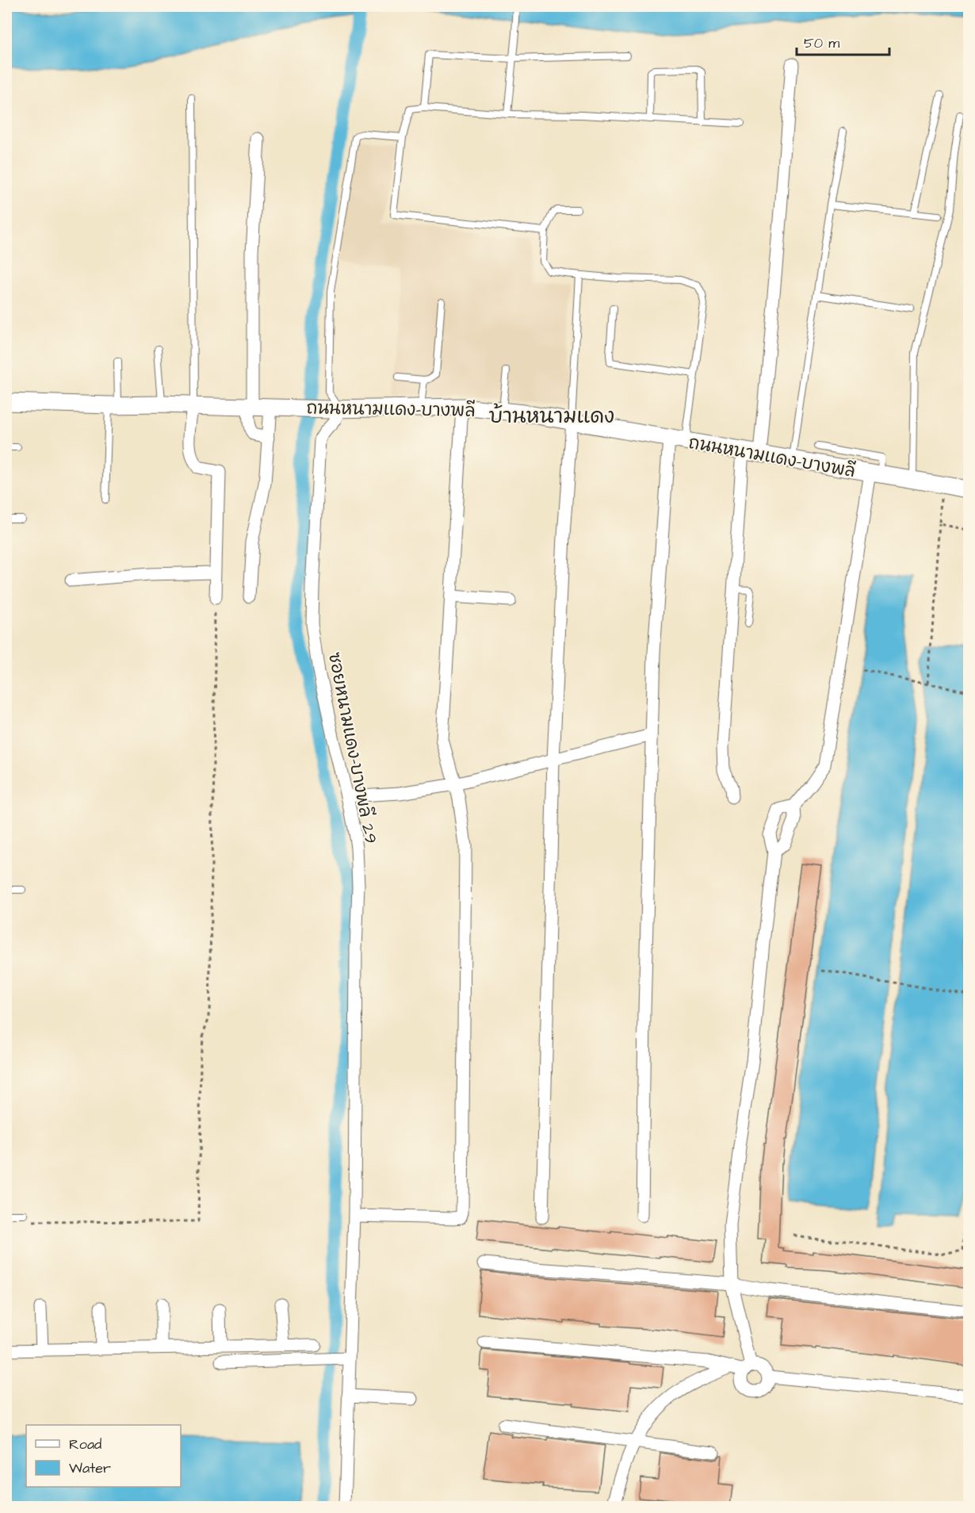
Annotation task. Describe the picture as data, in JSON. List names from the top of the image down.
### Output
{
  "streets": {
    "main road": ["ถนนหนามแดง-บางพลี"],
    "street": ["ซอยหนามแดง-บางพลี 29"]
  },
  "crossings": [
    ["ถนนหนามแดง-บางพลี", "ซอยหนามแดง-บางพลี 29"]
  ],
  "districts": ["บ้านหนามแดง"],
  "legend": ["Road", "Water"],
  "scale_bar": "50 m"
}
